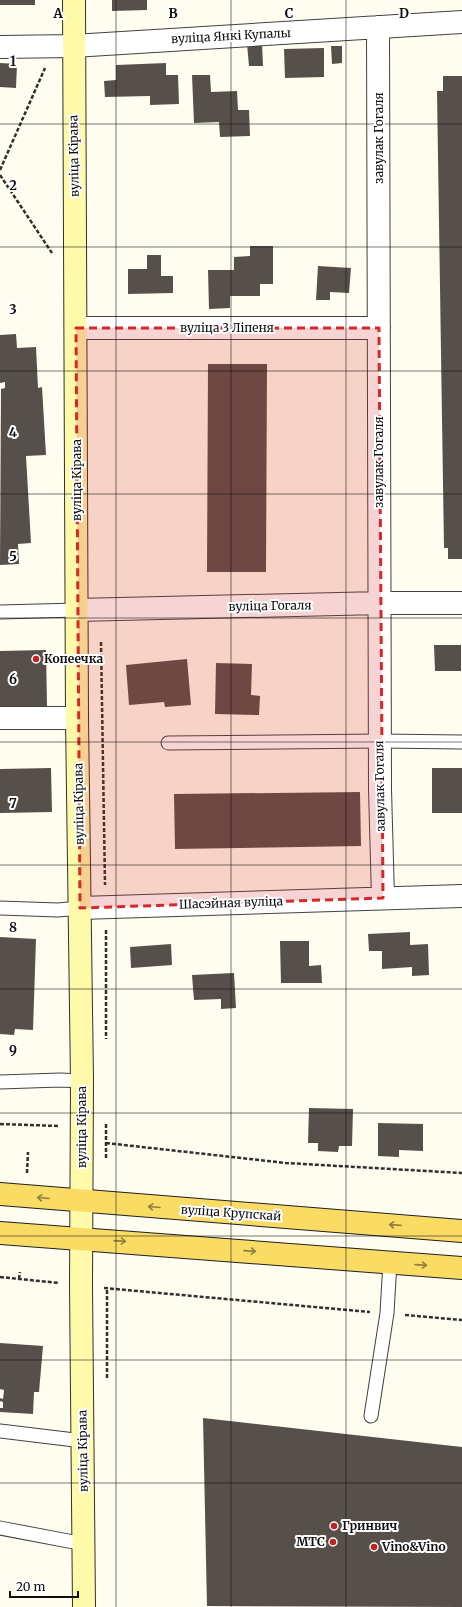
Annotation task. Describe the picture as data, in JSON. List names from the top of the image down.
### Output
{
  "streets": {
    "main road": ["вуліца Крупскай"],
    "street": [
      "вуліца Янкі Купалы",
      "завулак Гогаля",
      "вуліца Кірава",
      "вуліца 3 Ліпеня",
      "вуліца Гогаля",
      "Шасэйная вуліца"
    ]
  },
  "crossings": [
    ["вуліца Янкі Купалы", "завулак Гогаля"],
    ["вуліца Янкі Купалы", "вуліца Кірава"],
    ["завулак Гогаля", "вуліца 3 Ліпеня"],
    ["завулак Гогаля", "вуліца Гогаля"],
    ["завулак Гогаля", "Шасэйная вуліца"],
    ["вуліца Кірава", "вуліца 3 Ліпеня"],
    ["вуліца Кірава", "вуліца Гогаля"],
    ["вуліца Кірава", "Шасэйная вуліца"],
    ["вуліца Кірава", "вуліца Крупскай"]
  ],
  "places": [
    "Копеечка",
    "Гринвич",
    "МТС",
    "Vino&Vino"
  ],
  "scale_bar": "20 m",
  "grid": {
    "columns": [
      "A",
      "B",
      "C",
      "D"
    ],
    "rows": [
      "1",
      "2",
      "3",
      "4",
      "5",
      "6",
      "7",
      "8",
      "9"
    ]
  }
}
